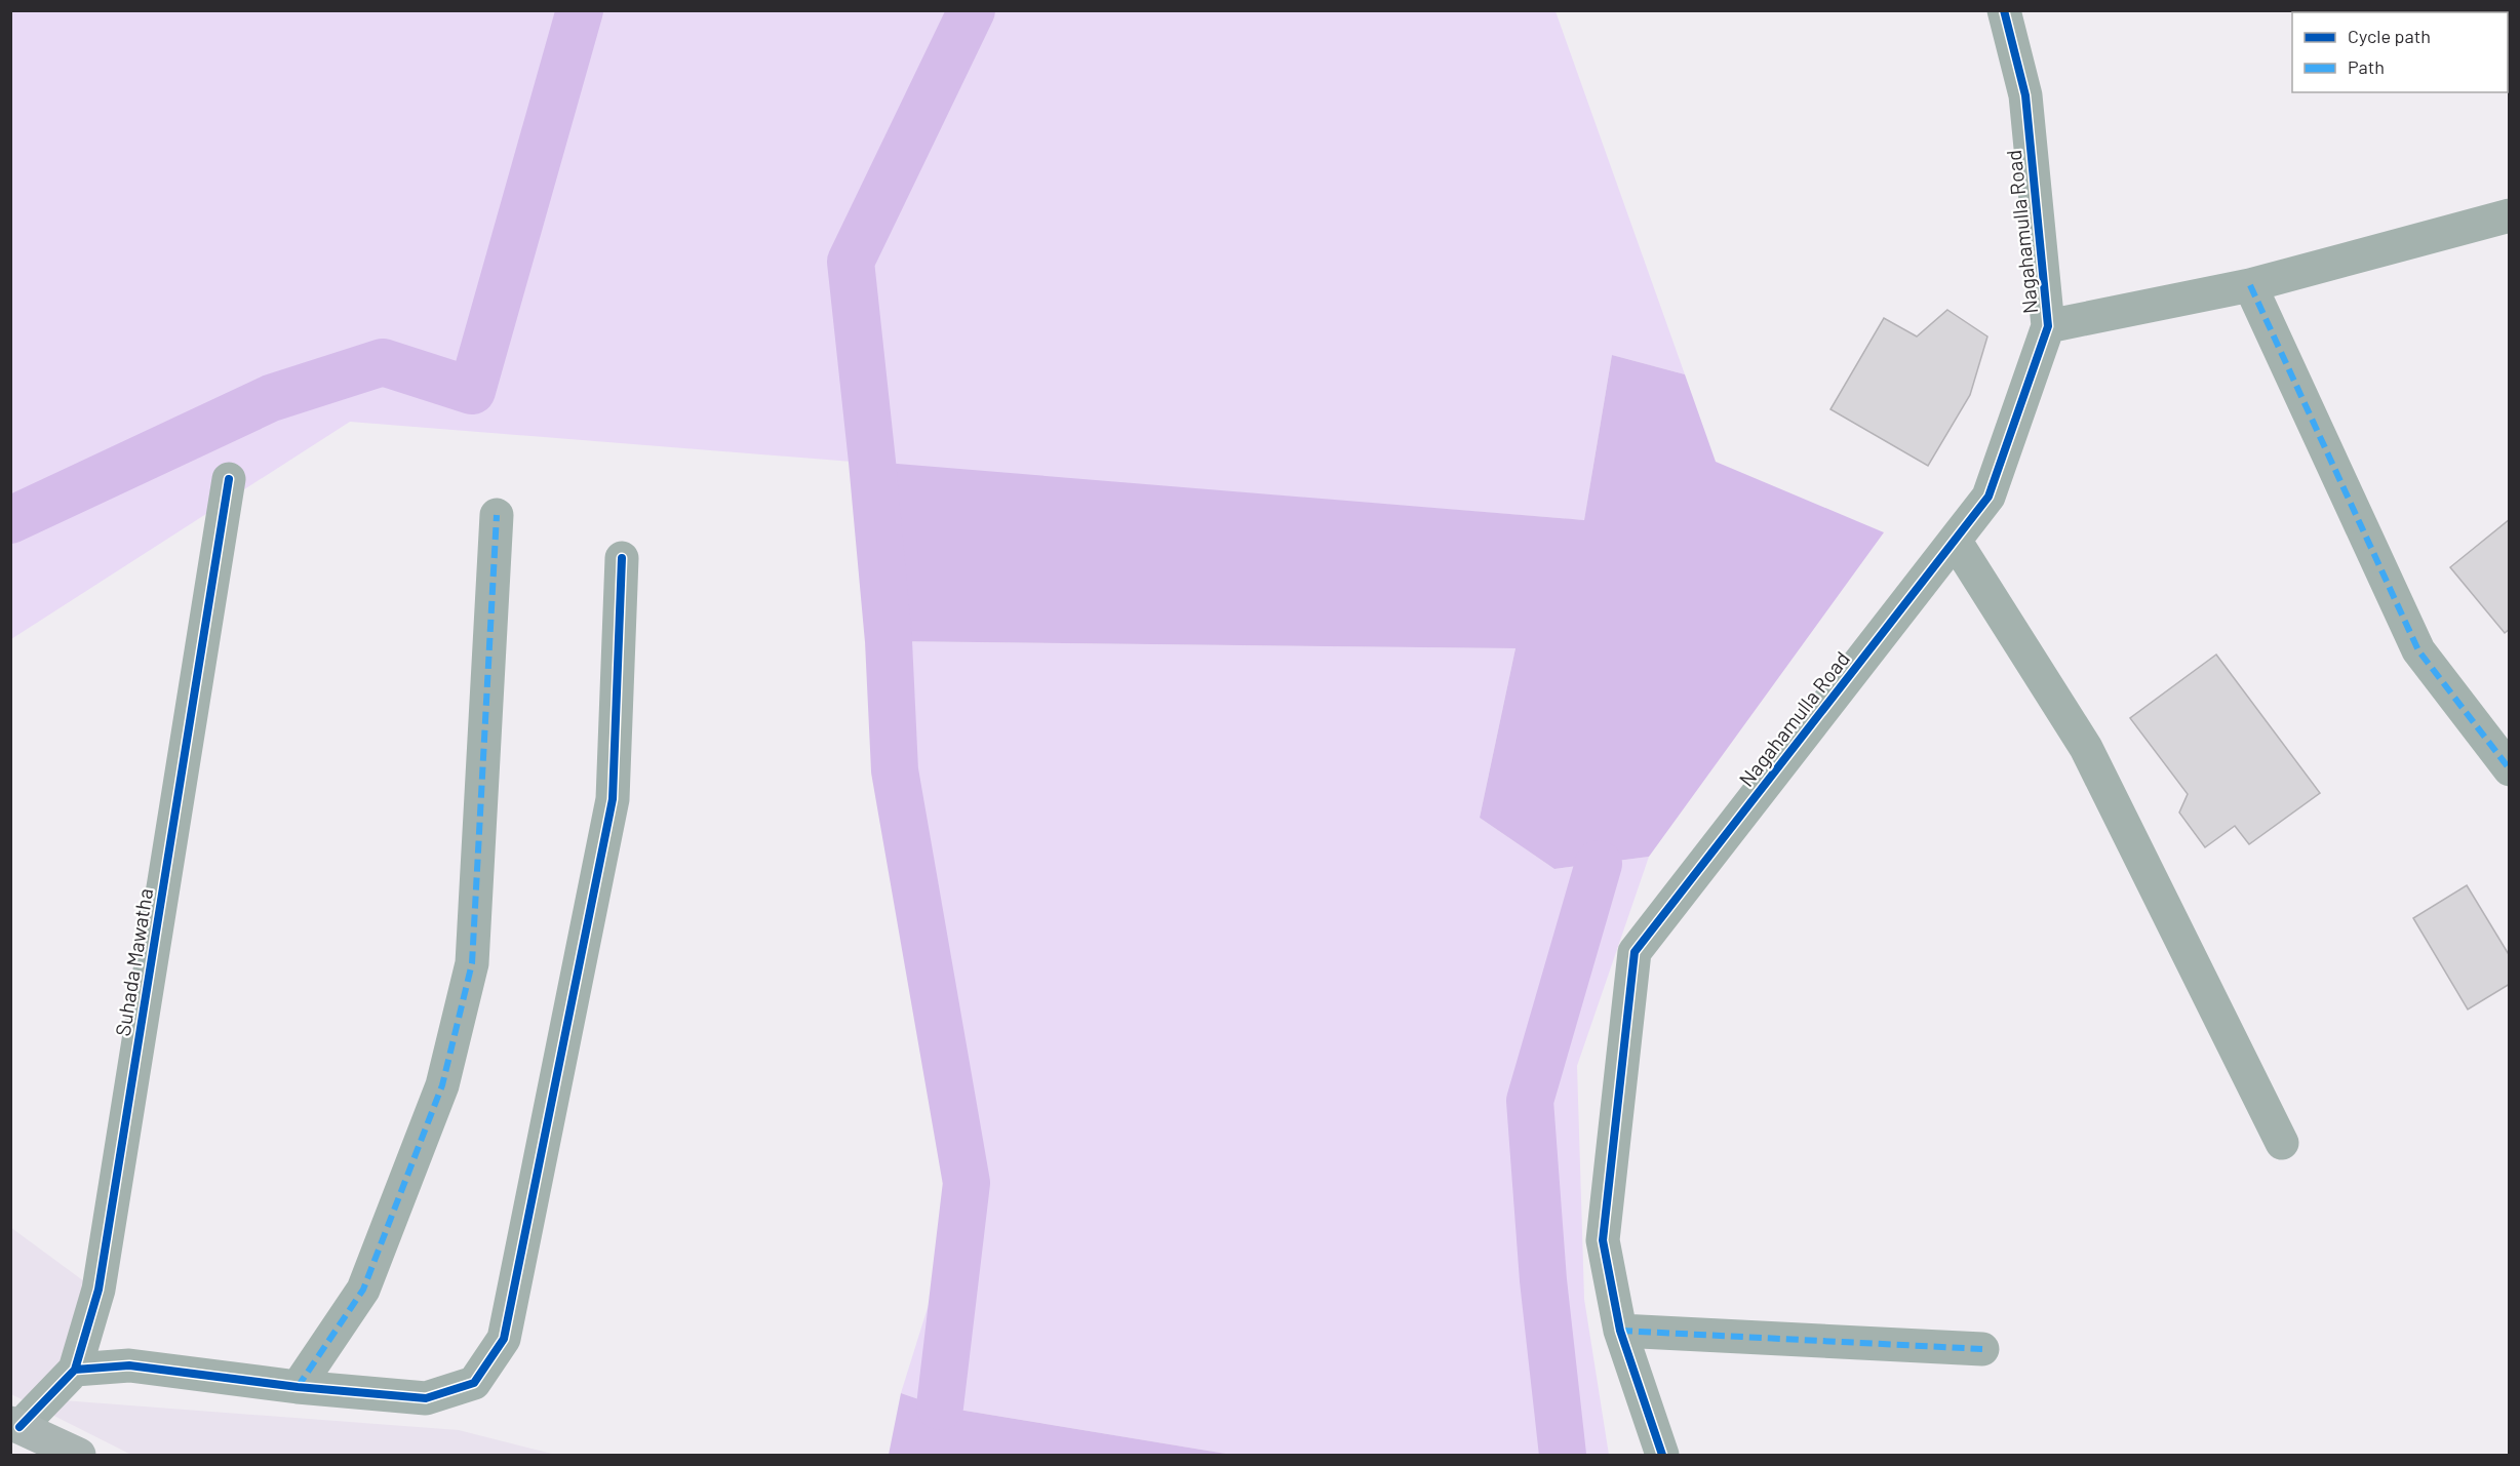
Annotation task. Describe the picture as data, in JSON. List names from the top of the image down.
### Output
{
  "streets": {
    "street": ["Nagahamulla Road", "Suhada Mawatha"]
  },
  "legend": ["Cycle path", "Path"]
}
